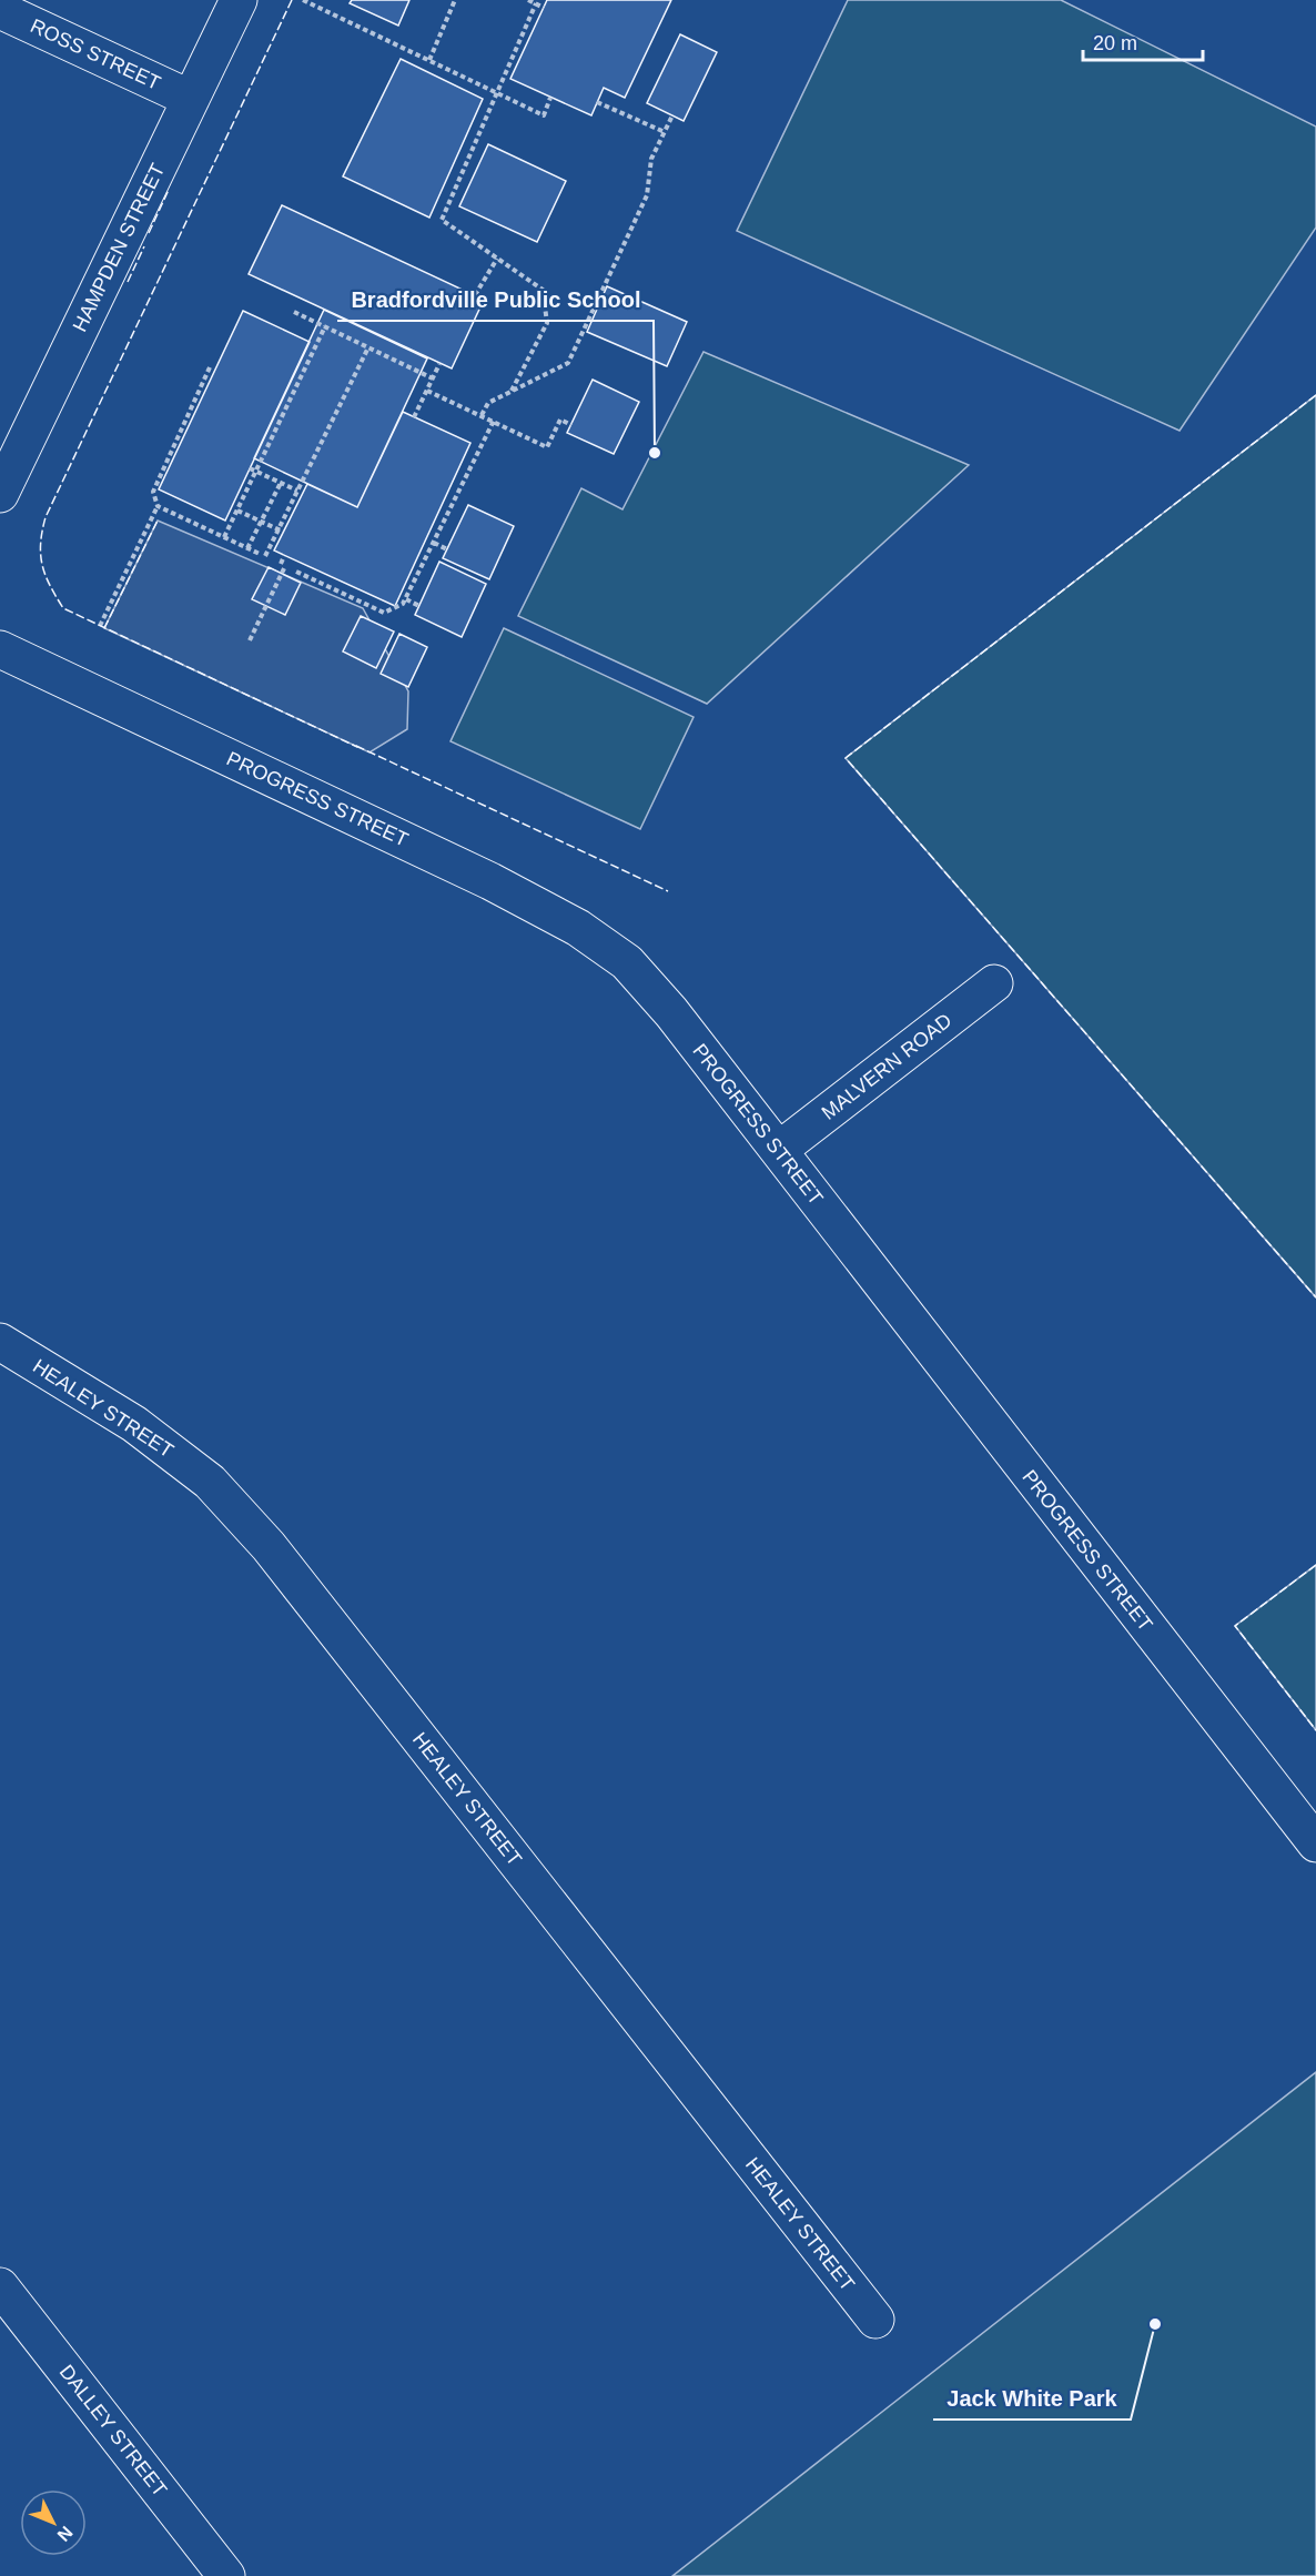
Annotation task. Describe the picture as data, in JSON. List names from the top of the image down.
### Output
{
  "streets": {
    "street": [
      "ROSS STREET",
      "HAMPDEN STREET",
      "PROGRESS STREET",
      "MALVERN ROAD",
      "HEALEY STREET",
      "DALLEY STREET"
    ]
  },
  "crossings": [
    ["ROSS STREET", "HAMPDEN STREET"],
    ["PROGRESS STREET", "MALVERN ROAD"]
  ],
  "places": ["Bradfordville Public School", "Jack White Park"],
  "scale_bar": "20 m",
  "north": "bottom right"
}
